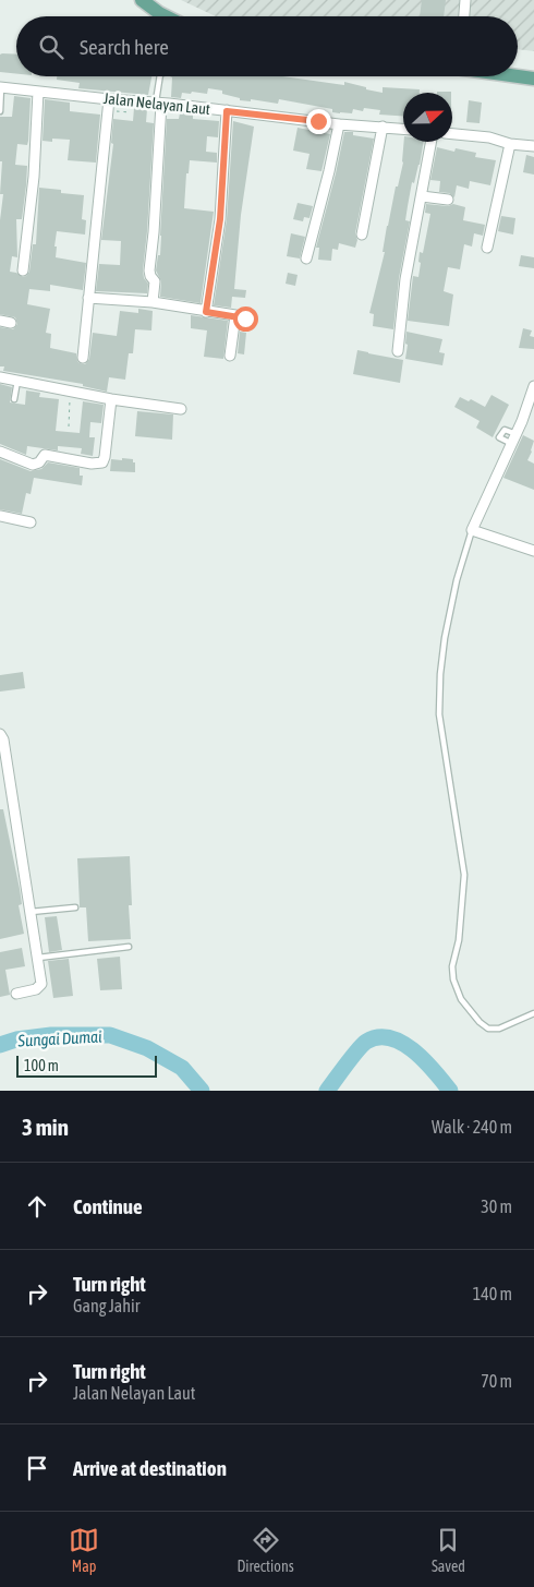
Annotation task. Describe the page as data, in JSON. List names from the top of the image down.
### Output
{
  "streets": {
    "street": ["Jalan Nelayan Laut"]
  },
  "water": ["Sungai Dumai"],
  "scale_bar": "100 m",
  "north": "right",
  "page": {
    "search": "Search here",
    "scale": "100 m",
    "heading": ["3 min", "Walk · 240 m"],
    "list": [
      ["Continue", "30 m"],
      ["Turn right", "Gang Jahir", "140 m"],
      ["Turn right", "Jalan Nelayan Laut", "70 m"],
      "Arrive at destination"
    ],
    "nav": ["Map", "Directions", "Saved"]
  }
}
